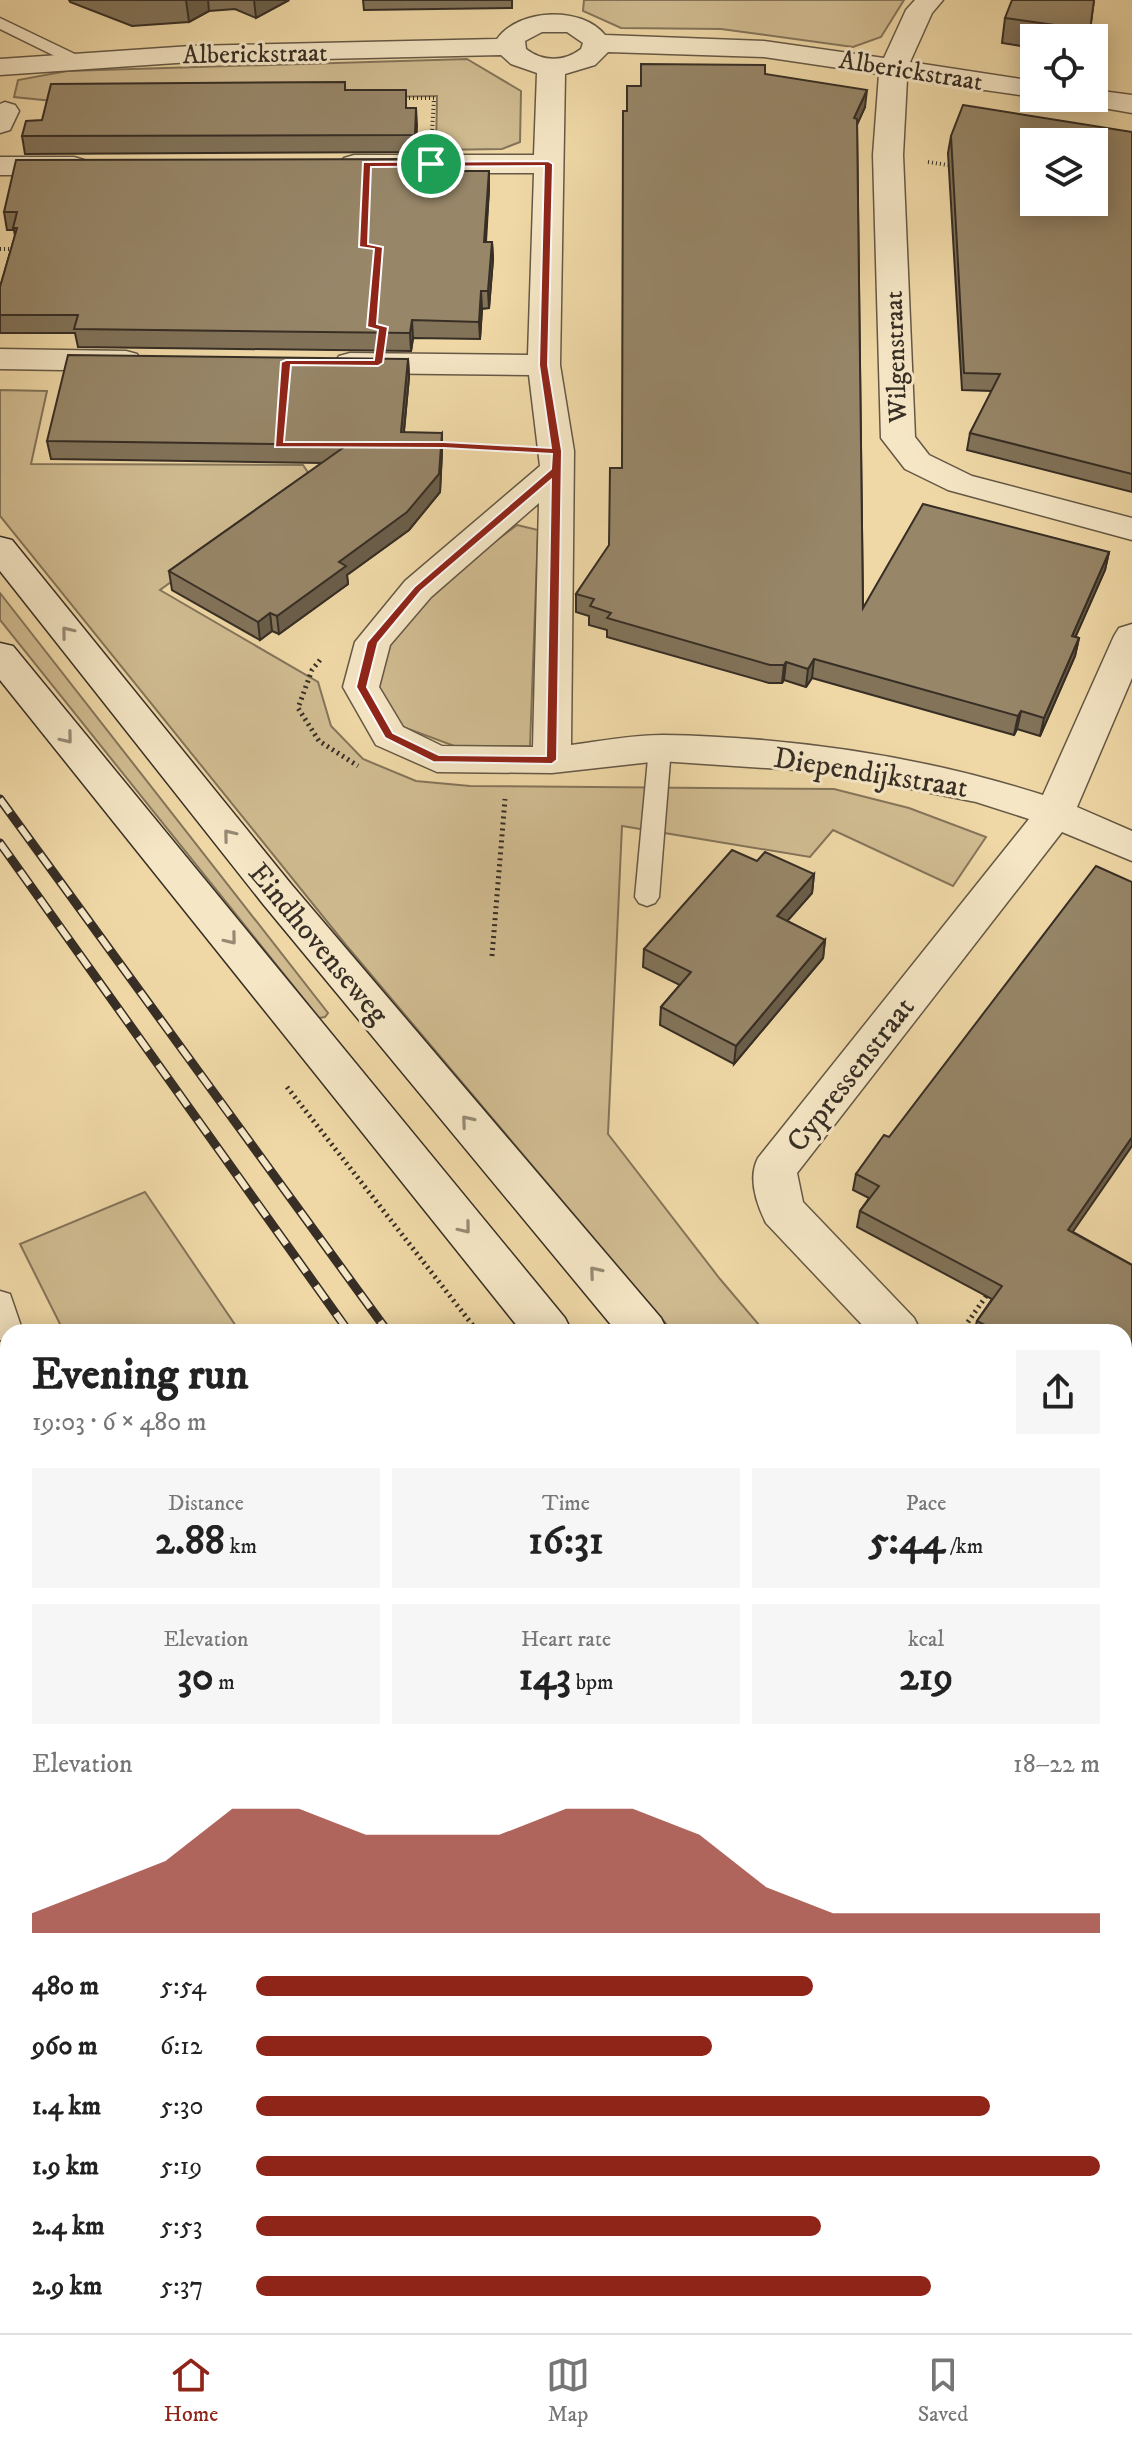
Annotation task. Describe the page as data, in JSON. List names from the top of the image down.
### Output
{
  "streets": {
    "street": [
      "Alberickstraat",
      "Wilgenstraat",
      "Diependijkstraat",
      "Eindhovenseweg",
      "Cypressenstraat"
    ]
  },
  "crossings": [
    ["Alberickstraat", "Wilgenstraat"],
    ["Diependijkstraat", "Cypressenstraat"]
  ],
  "page": {
    "heading": ["Evening run", "19:03 · 6 × 480 m"],
    "stats": [
      ["Distance", "2.88 km"],
      ["Time", "16:31"],
      ["Pace", "5:44 /km"],
      ["Elevation", "30 m"],
      ["Heart rate", "143 bpm"],
      ["kcal", "219"]
    ],
    "chart": ["Elevation", "18–22 m"],
    "list": [
      {
        "name": "480 m",
        "note": "5:54"
      },
      {
        "name": "960 m",
        "note": "6:12"
      },
      {
        "name": "1.4 km",
        "note": "5:30"
      },
      {
        "name": "1.9 km",
        "note": "5:19"
      },
      {
        "name": "2.4 km",
        "note": "5:53"
      },
      {
        "name": "2.9 km",
        "note": "5:37"
      }
    ],
    "tabs": ["Home", "Map", "Saved"]
  }
}
